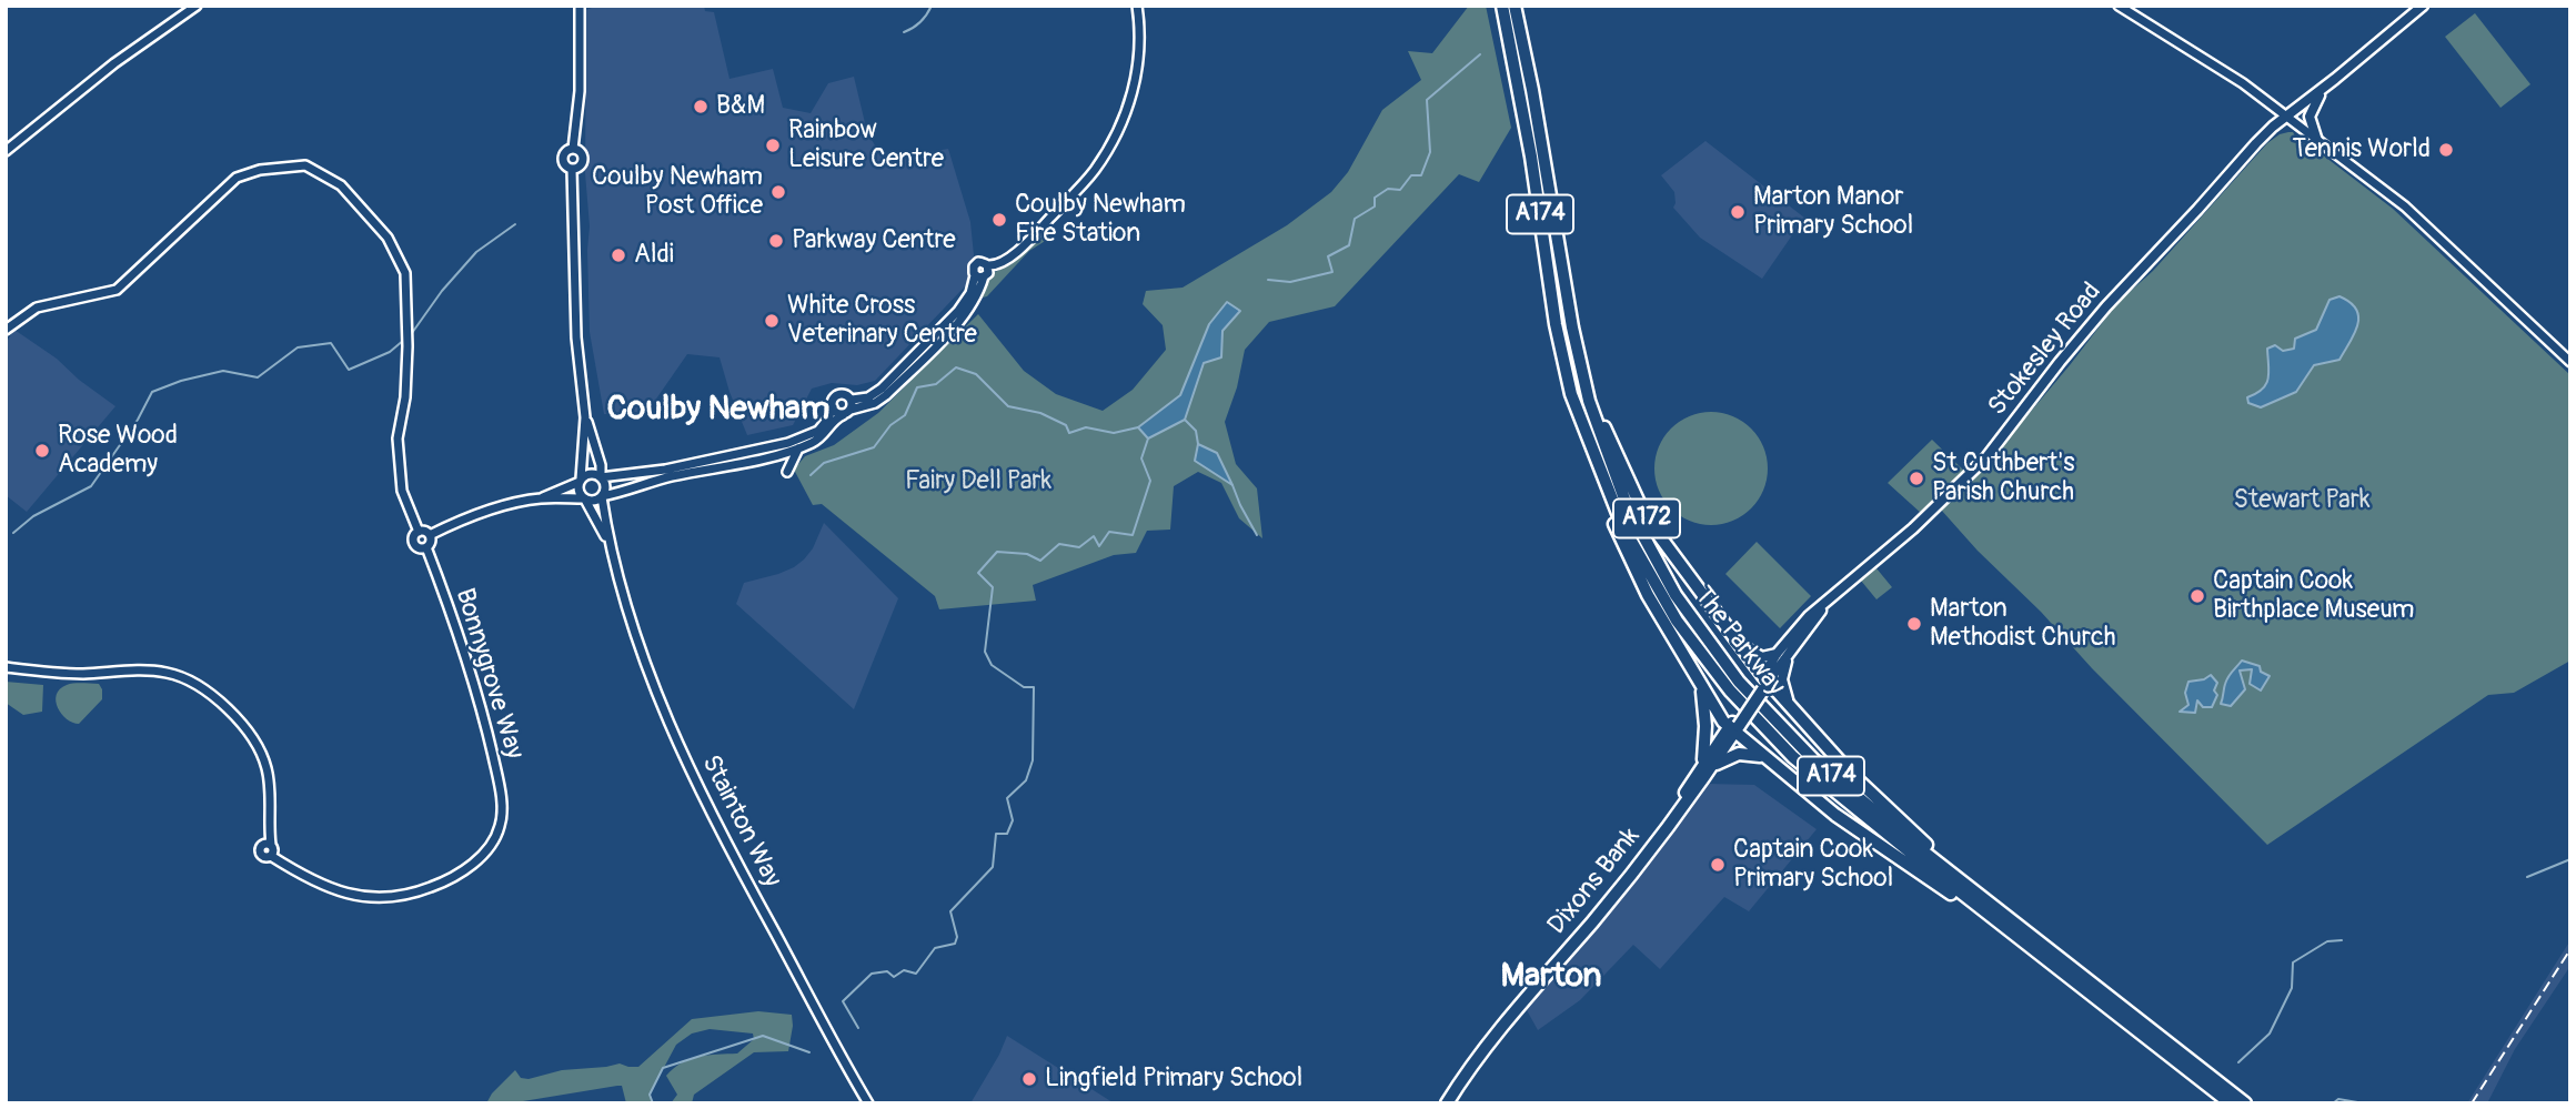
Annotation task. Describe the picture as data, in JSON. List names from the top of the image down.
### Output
{
  "streets": {
    "highway": [
      "A174",
      "Stokesley Road",
      "A172",
      "The Parkway",
      "Dixons Bank"
    ],
    "street": ["Bonnygrove Way", "Stainton Way"]
  },
  "crossings": [
    ["A174", "Stokesley Road"],
    ["A174", "A172"],
    ["A174", "The Parkway"],
    ["Stokesley Road", "A172"],
    ["Stokesley Road", "Dixons Bank"],
    ["A172", "The Parkway"]
  ],
  "districts": ["Coulby Newham", "Marton"],
  "parks": ["Fairy Dell Park", "Stewart Park"],
  "places": [
    "B&M",
    "Rainbow Leisure Centre",
    "Tennis World",
    "Coulby Newham Post Office",
    "Marton Manor Primary School",
    "Coulby Newham Fire Station",
    "Parkway Centre",
    "Aldi",
    "White Cross Veterinary Centre",
    "Rose Wood Academy",
    "St Cuthbert's Parish Church",
    "Captain Cook Birthplace Museum",
    "Marton Methodist Church",
    "Captain Cook Primary School",
    "Lingfield Primary School"
  ]
}
